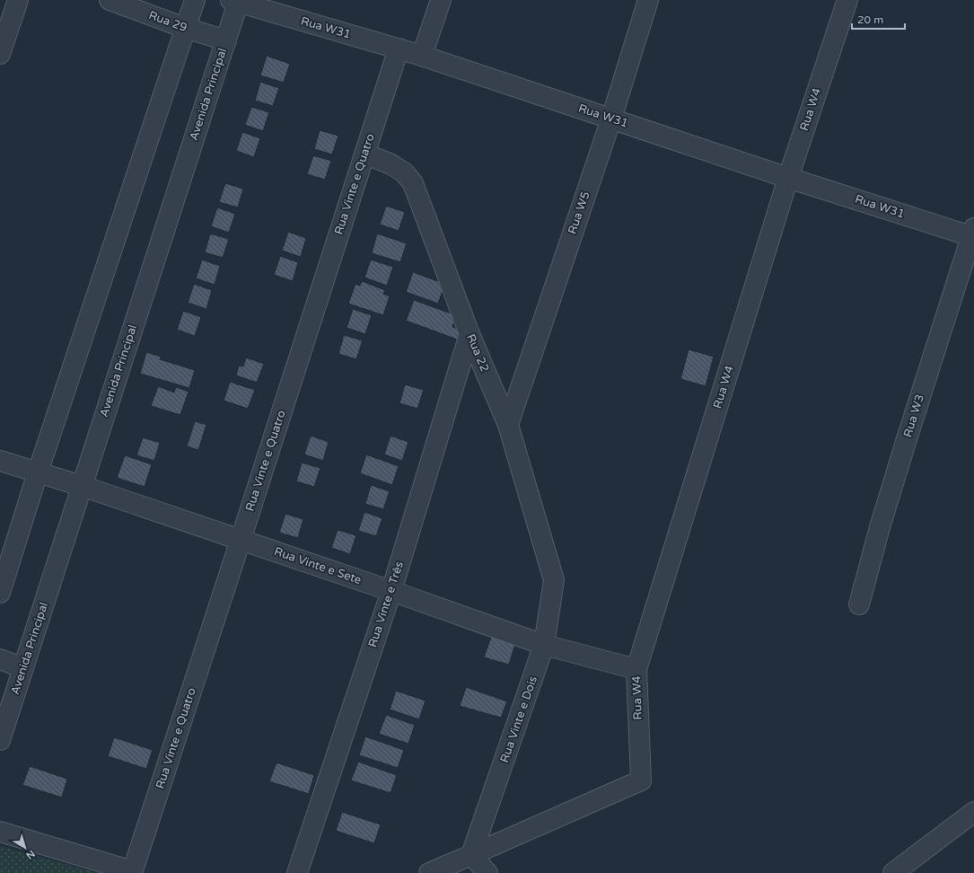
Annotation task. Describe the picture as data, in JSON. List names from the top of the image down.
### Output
{
  "streets": {
    "street": [
      "Rua 29",
      "Rua W31",
      "Avenida Principal",
      "Rua W4",
      "Rua Vinte e Quatro",
      "Rua W5",
      "Rua 22",
      "Rua W3",
      "Rua Vinte e Sete",
      "Rua Vinte e Três",
      "Rua Vinte e Dois"
    ]
  },
  "crossings": [
    ["Rua 29", "Avenida Principal"],
    ["Rua W31", "Avenida Principal"],
    ["Rua W31", "Rua W4"],
    ["Rua W31", "Rua Vinte e Quatro"],
    ["Rua W31", "Rua W5"],
    ["Rua W31", "Rua W3"],
    ["Avenida Principal", "Rua Vinte e Sete"],
    ["Rua W4", "Rua Vinte e Sete"],
    ["Rua W4", "Rua Vinte e Dois"],
    ["Rua Vinte e Quatro", "Rua 22"],
    ["Rua Vinte e Quatro", "Rua Vinte e Sete"],
    ["Rua W5", "Rua 22"],
    ["Rua 22", "Rua Vinte e Três"],
    ["Rua 22", "Rua Vinte e Dois"],
    ["Rua Vinte e Sete", "Rua Vinte e Três"],
    ["Rua Vinte e Sete", "Rua Vinte e Dois"]
  ],
  "scale_bar": "20 m",
  "north": "bottom right"
}
